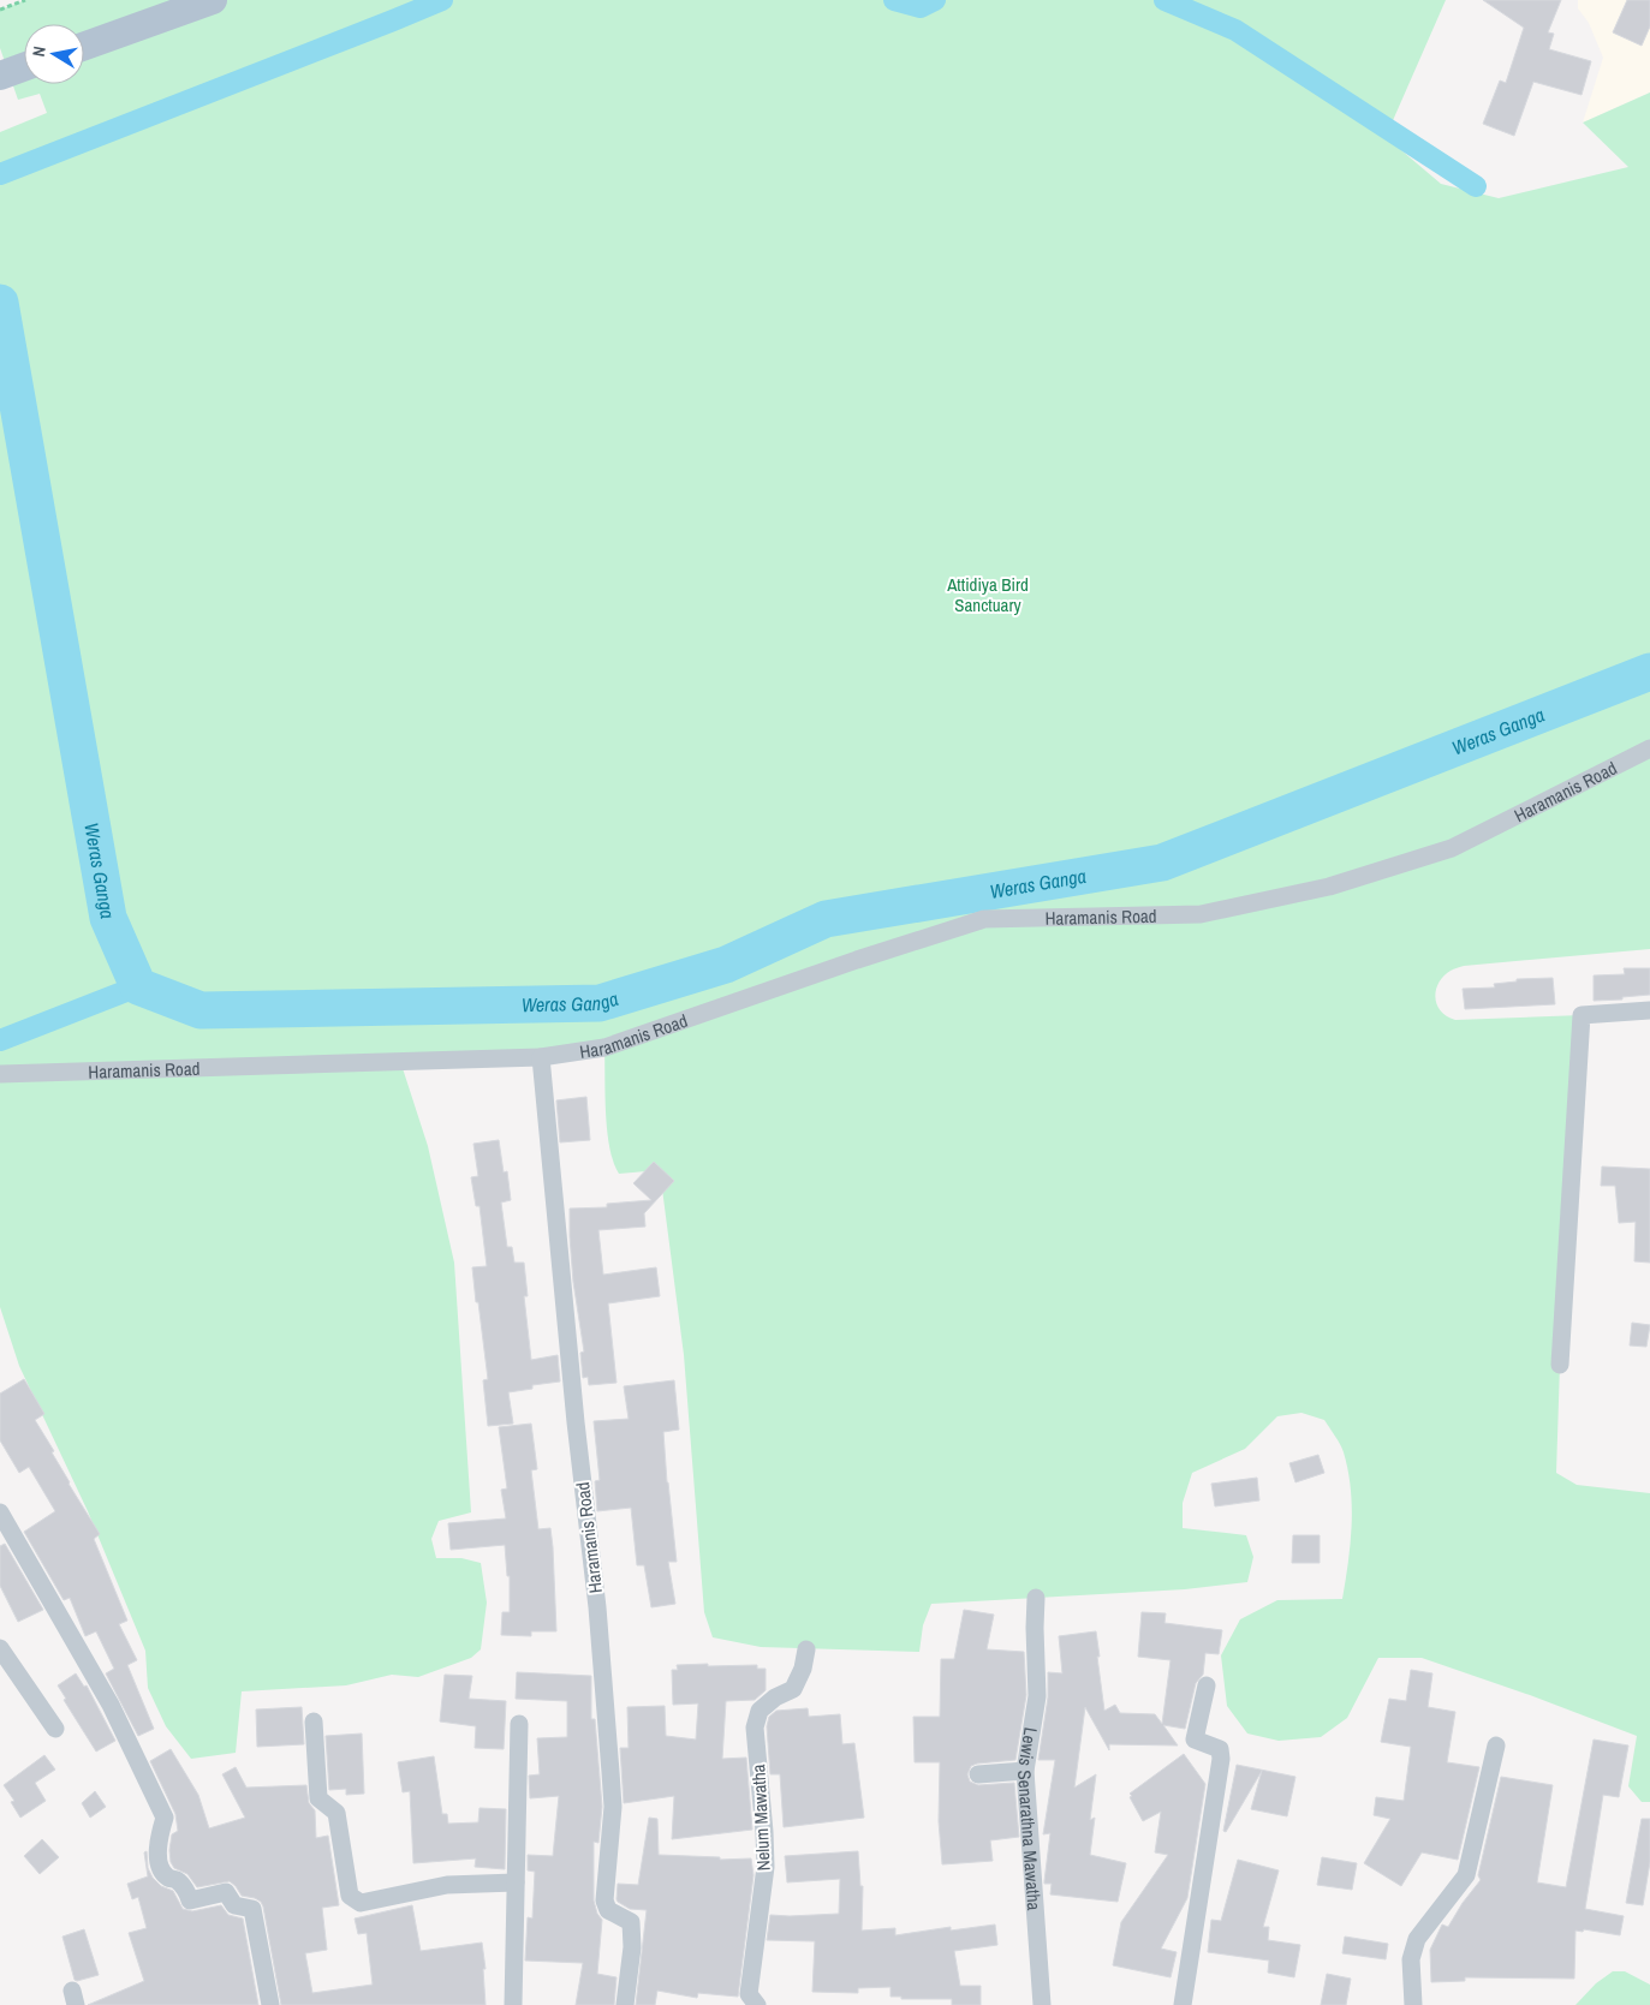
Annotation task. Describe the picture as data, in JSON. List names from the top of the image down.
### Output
{
  "streets": {
    "street": ["Haramanis Road", "Nelum Mawatha", "Lewis Senarathna Mawatha"]
  },
  "water": ["Weras Ganga"],
  "parks": ["Attidiya Bird Sanctuary"],
  "north": "left"
}
